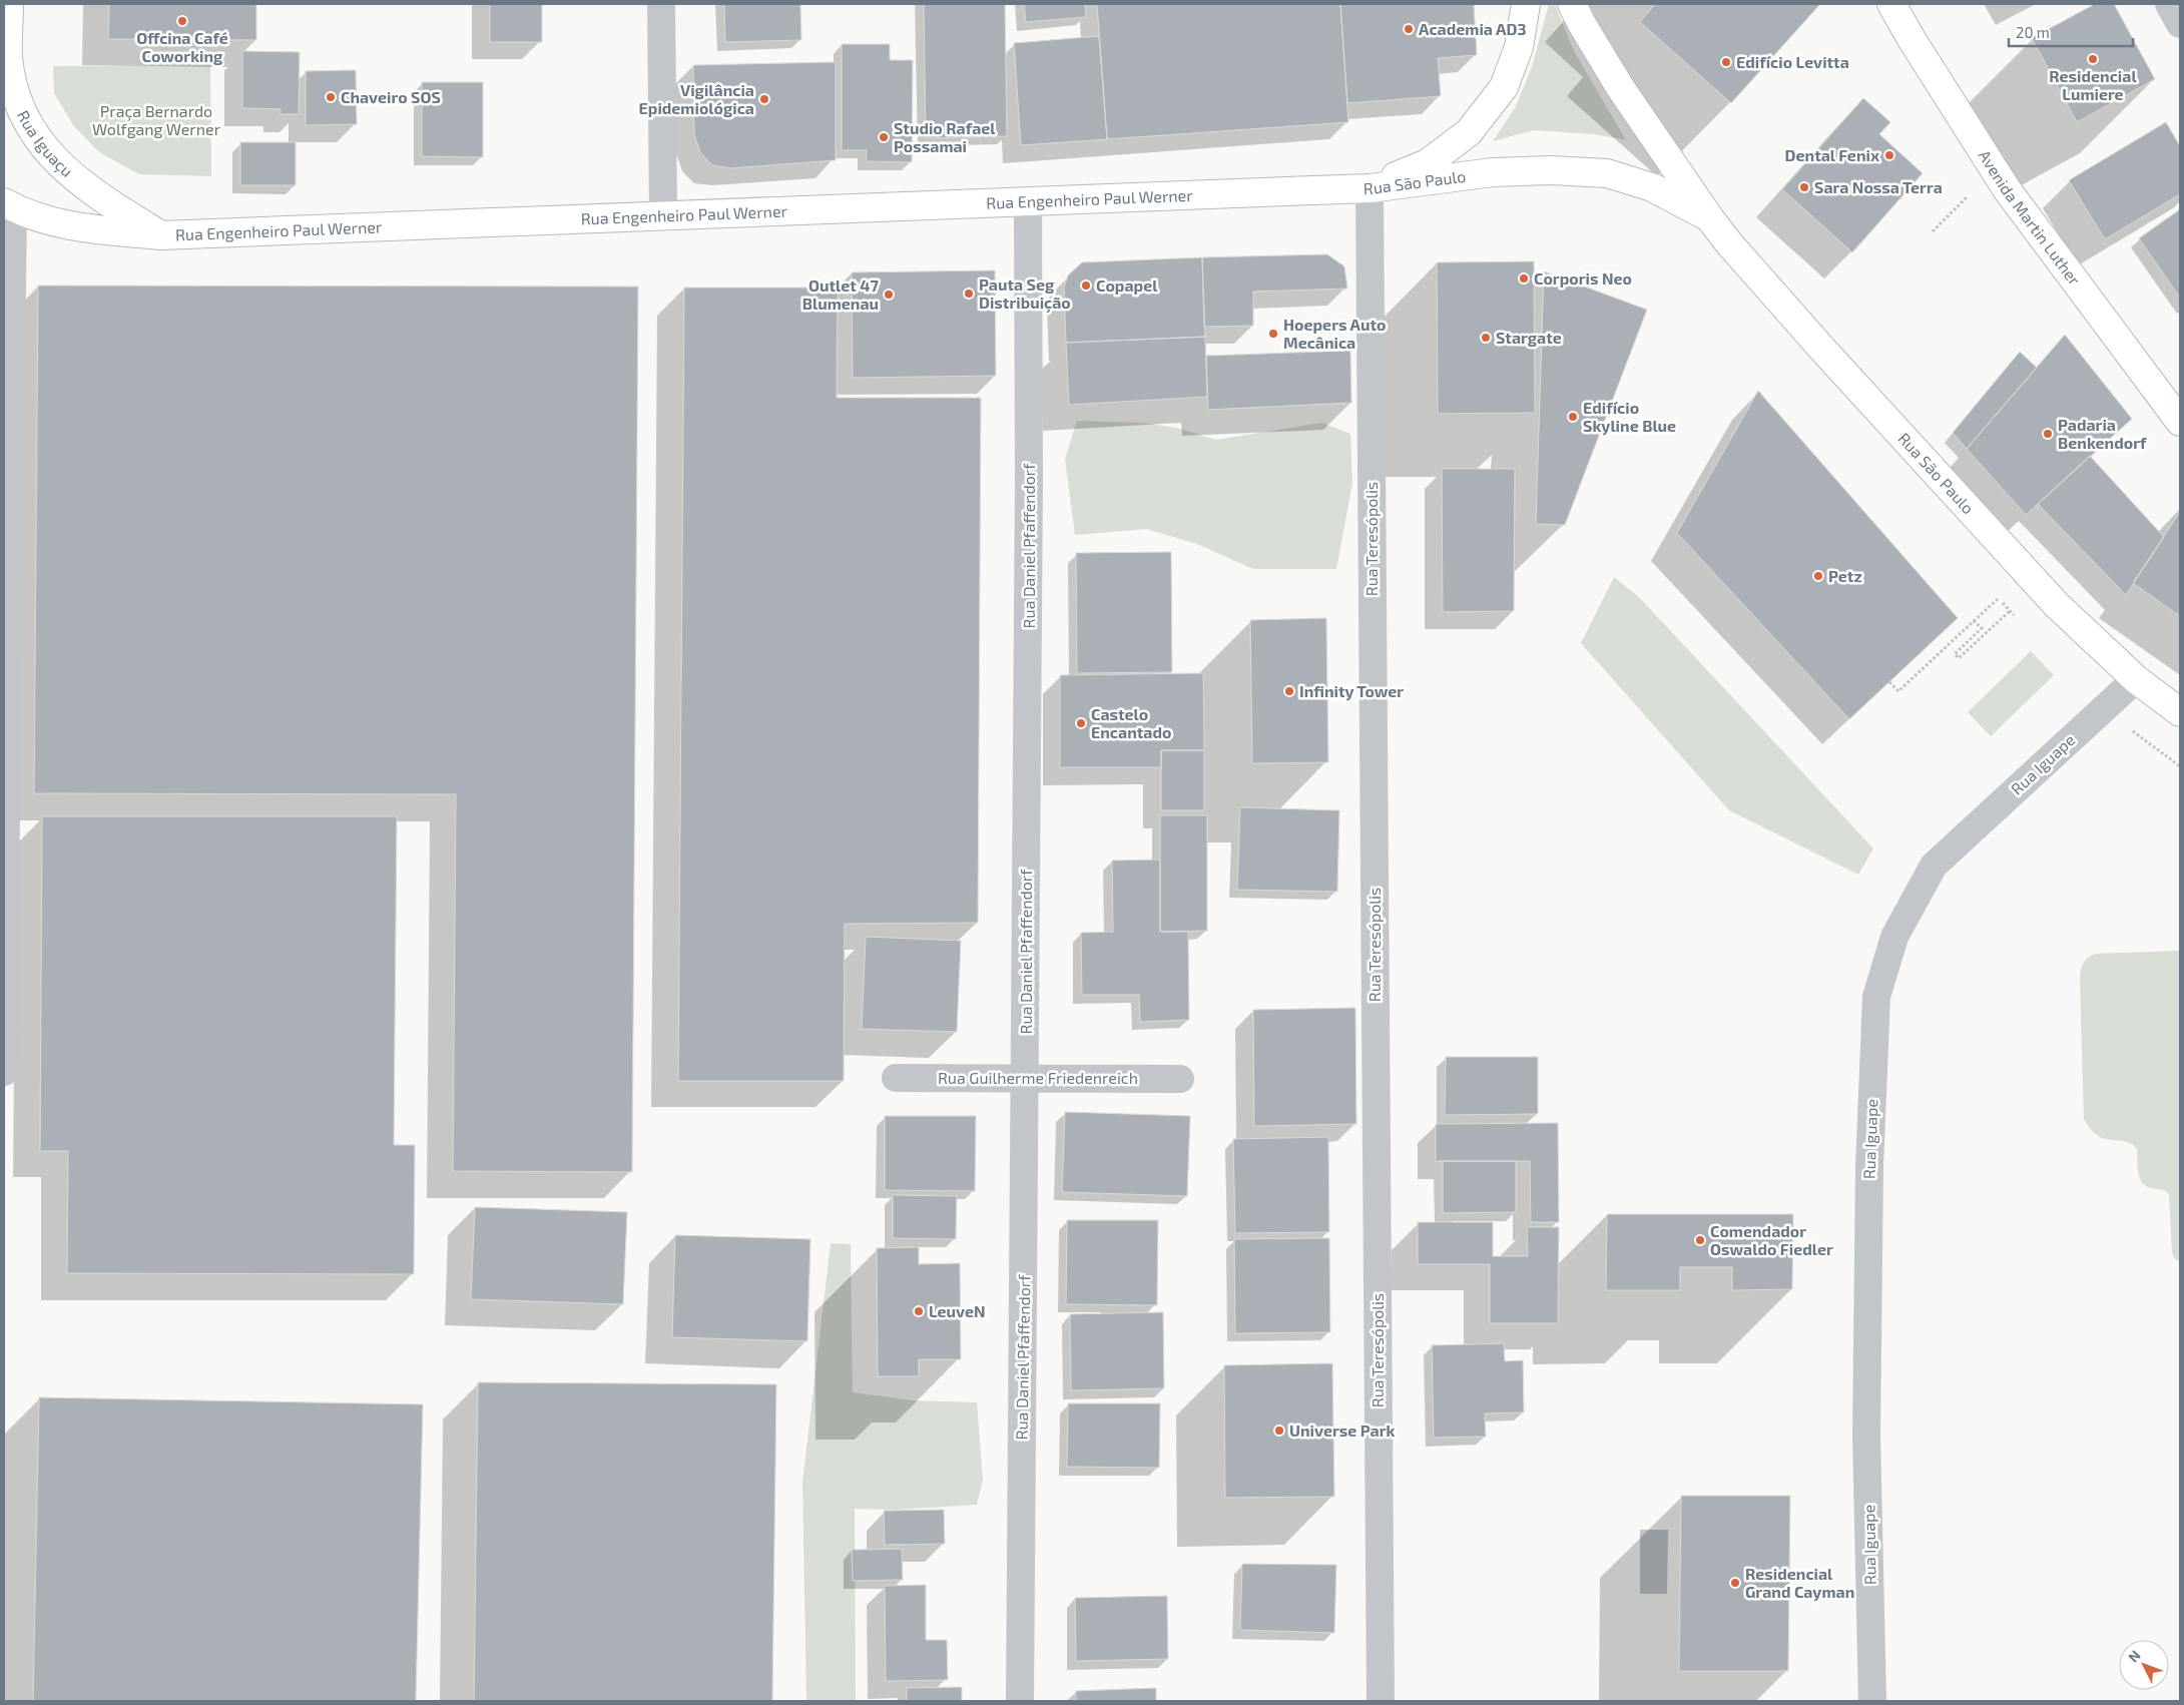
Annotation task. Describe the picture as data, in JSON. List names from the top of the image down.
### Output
{
  "streets": {
    "main road": [
      "Rua Iguaçu",
      "Rua São Paulo",
      "Rua Engenheiro Paul Werner",
      "Avenida Martin Luther"
    ],
    "street": [
      "Rua Teresópolis",
      "Rua Daniel Pfaffendorf",
      "Rua Iguape",
      "Rua Guilherme Friedenreich"
    ]
  },
  "crossings": [
    ["Rua Iguaçu", "Rua Engenheiro Paul Werner"],
    ["Rua São Paulo", "Rua Engenheiro Paul Werner"],
    ["Rua São Paulo", "Rua Teresópolis"],
    ["Rua São Paulo", "Rua Iguape"],
    ["Rua Engenheiro Paul Werner", "Rua Teresópolis"],
    ["Rua Engenheiro Paul Werner", "Rua Daniel Pfaffendorf"],
    ["Rua Daniel Pfaffendorf", "Rua Guilherme Friedenreich"]
  ],
  "parks": ["Praça Bernardo Wolfgang Werner"],
  "places": [
    "Offcina Café Coworking",
    "Academia AD3",
    "Residencial Lumiere",
    "Edifício Levitta",
    "Chaveiro SOS",
    "Vigilância Epidemiológica",
    "Studio Rafael Possamai",
    "Dental Fenix",
    "Sara Nossa Terra",
    "Corporis Neo",
    "Copapel",
    "Pauta Seg Distribuição",
    "Outlet 47 Blumenau",
    "Hoepers Auto Mecânica",
    "Stargate",
    "Edifício Skyline Blue",
    "Padaria Benkendorf",
    "Petz",
    "Infinity Tower",
    "Castelo Encantado",
    "Comendador Oswaldo Fiedler",
    "LeuveN",
    "Universe Park",
    "Residencial Grand Cayman"
  ],
  "scale_bar": "20 m",
  "north": "top left"
}
